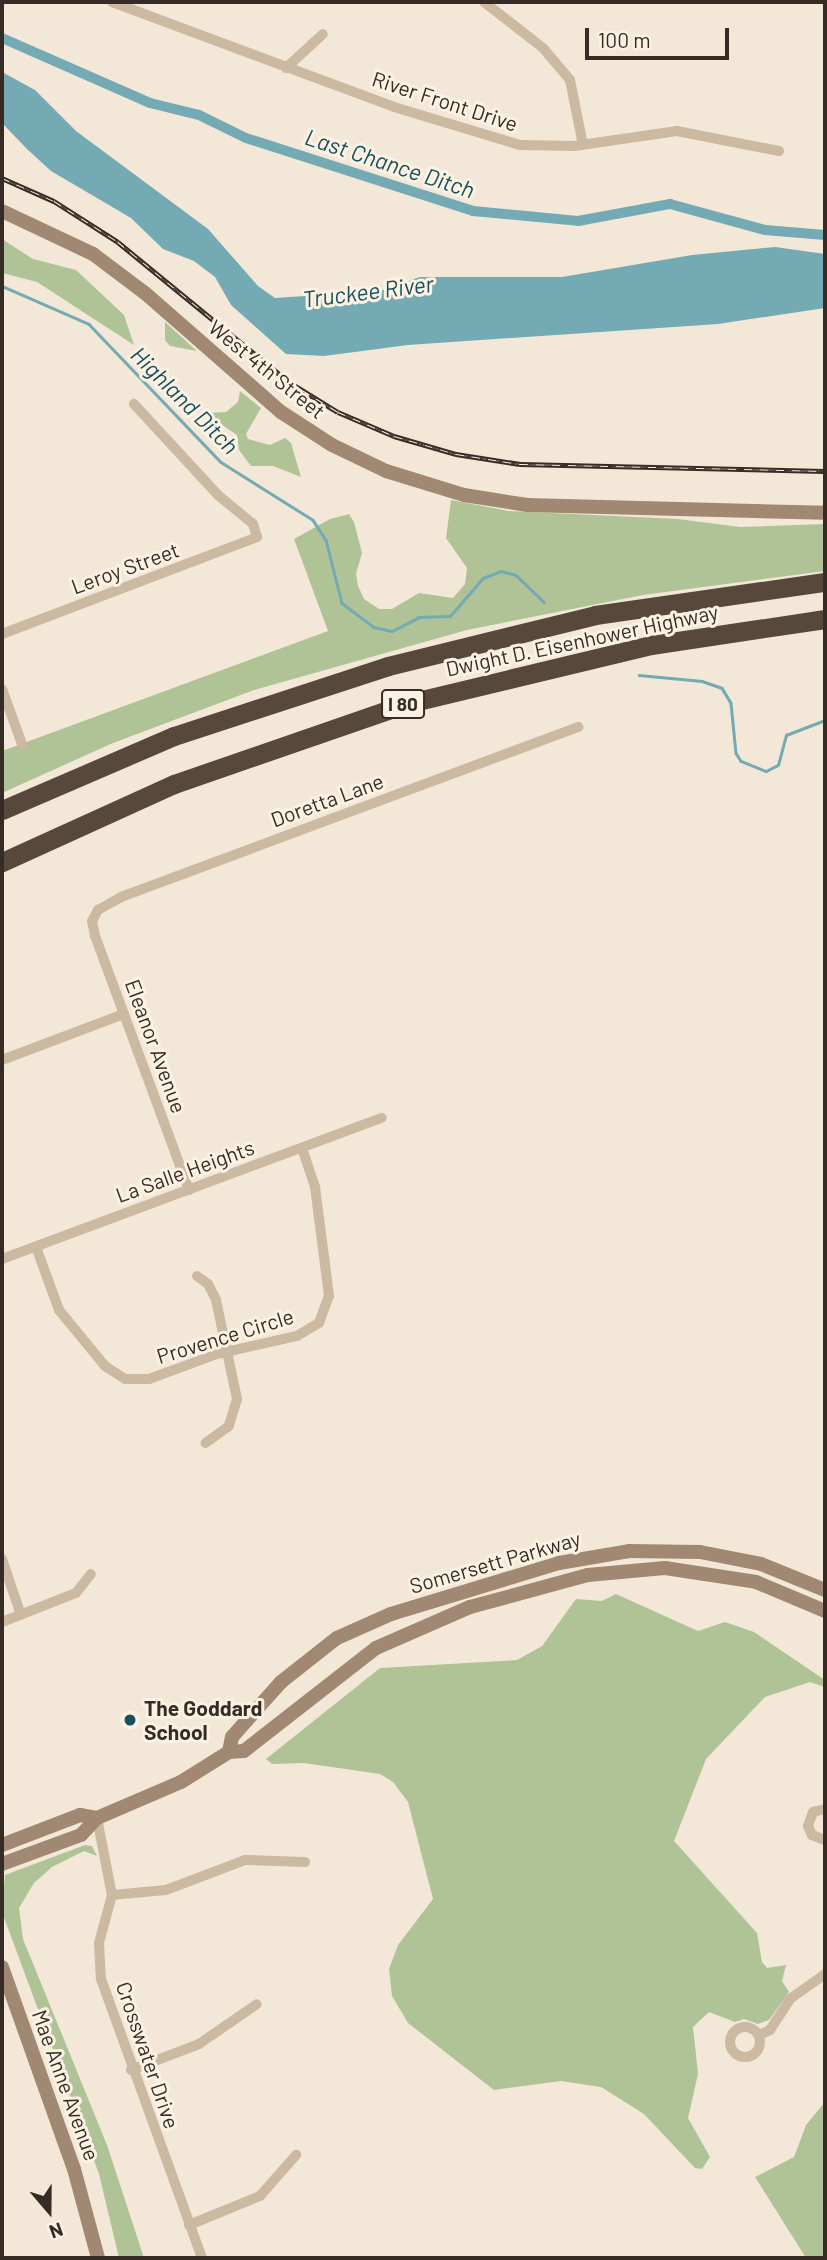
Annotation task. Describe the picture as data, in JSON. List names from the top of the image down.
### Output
{
  "streets": {
    "highway": ["Dwight D. Eisenhower Highway", "I 80"],
    "main road": ["West 4th Street", "Somersett Parkway", "Mae Anne Avenue"],
    "street": [
      "River Front Drive",
      "Leroy Street",
      "Doretta Lane",
      "Eleanor Avenue",
      "La Salle Heights",
      "Provence Circle",
      "Crosswater Drive"
    ]
  },
  "crossings": [
    ["Doretta Lane", "Eleanor Avenue"],
    ["Eleanor Avenue", "La Salle Heights"],
    ["La Salle Heights", "Provence Circle"],
    ["Somersett Parkway", "Crosswater Drive"]
  ],
  "water": ["Last Chance Ditch", "Truckee River", "Highland Ditch"],
  "places": ["The Goddard School"],
  "scale_bar": "100 m",
  "north": "bottom"
}
